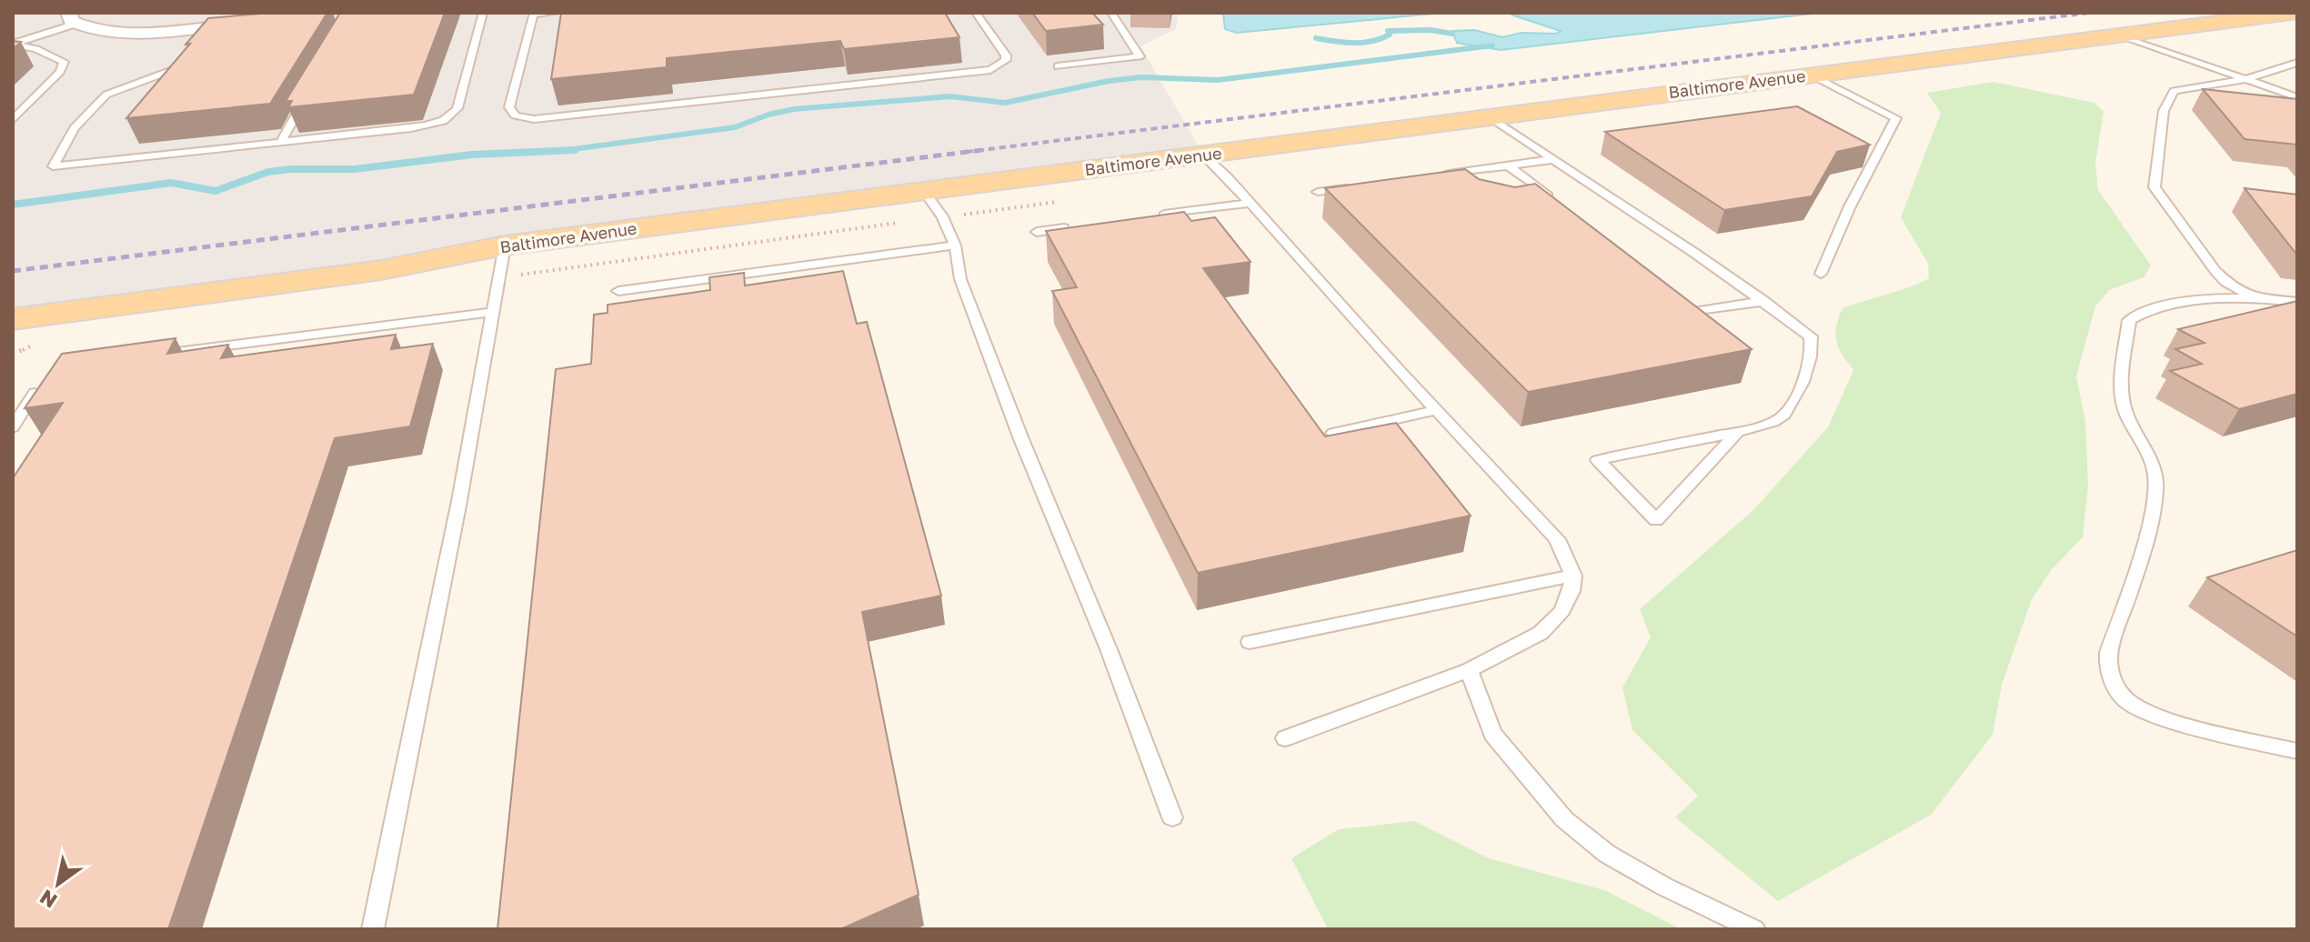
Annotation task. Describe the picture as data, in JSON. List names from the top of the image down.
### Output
{
  "streets": {
    "main road": ["Baltimore Avenue"]
  },
  "north": "bottom left"
}
